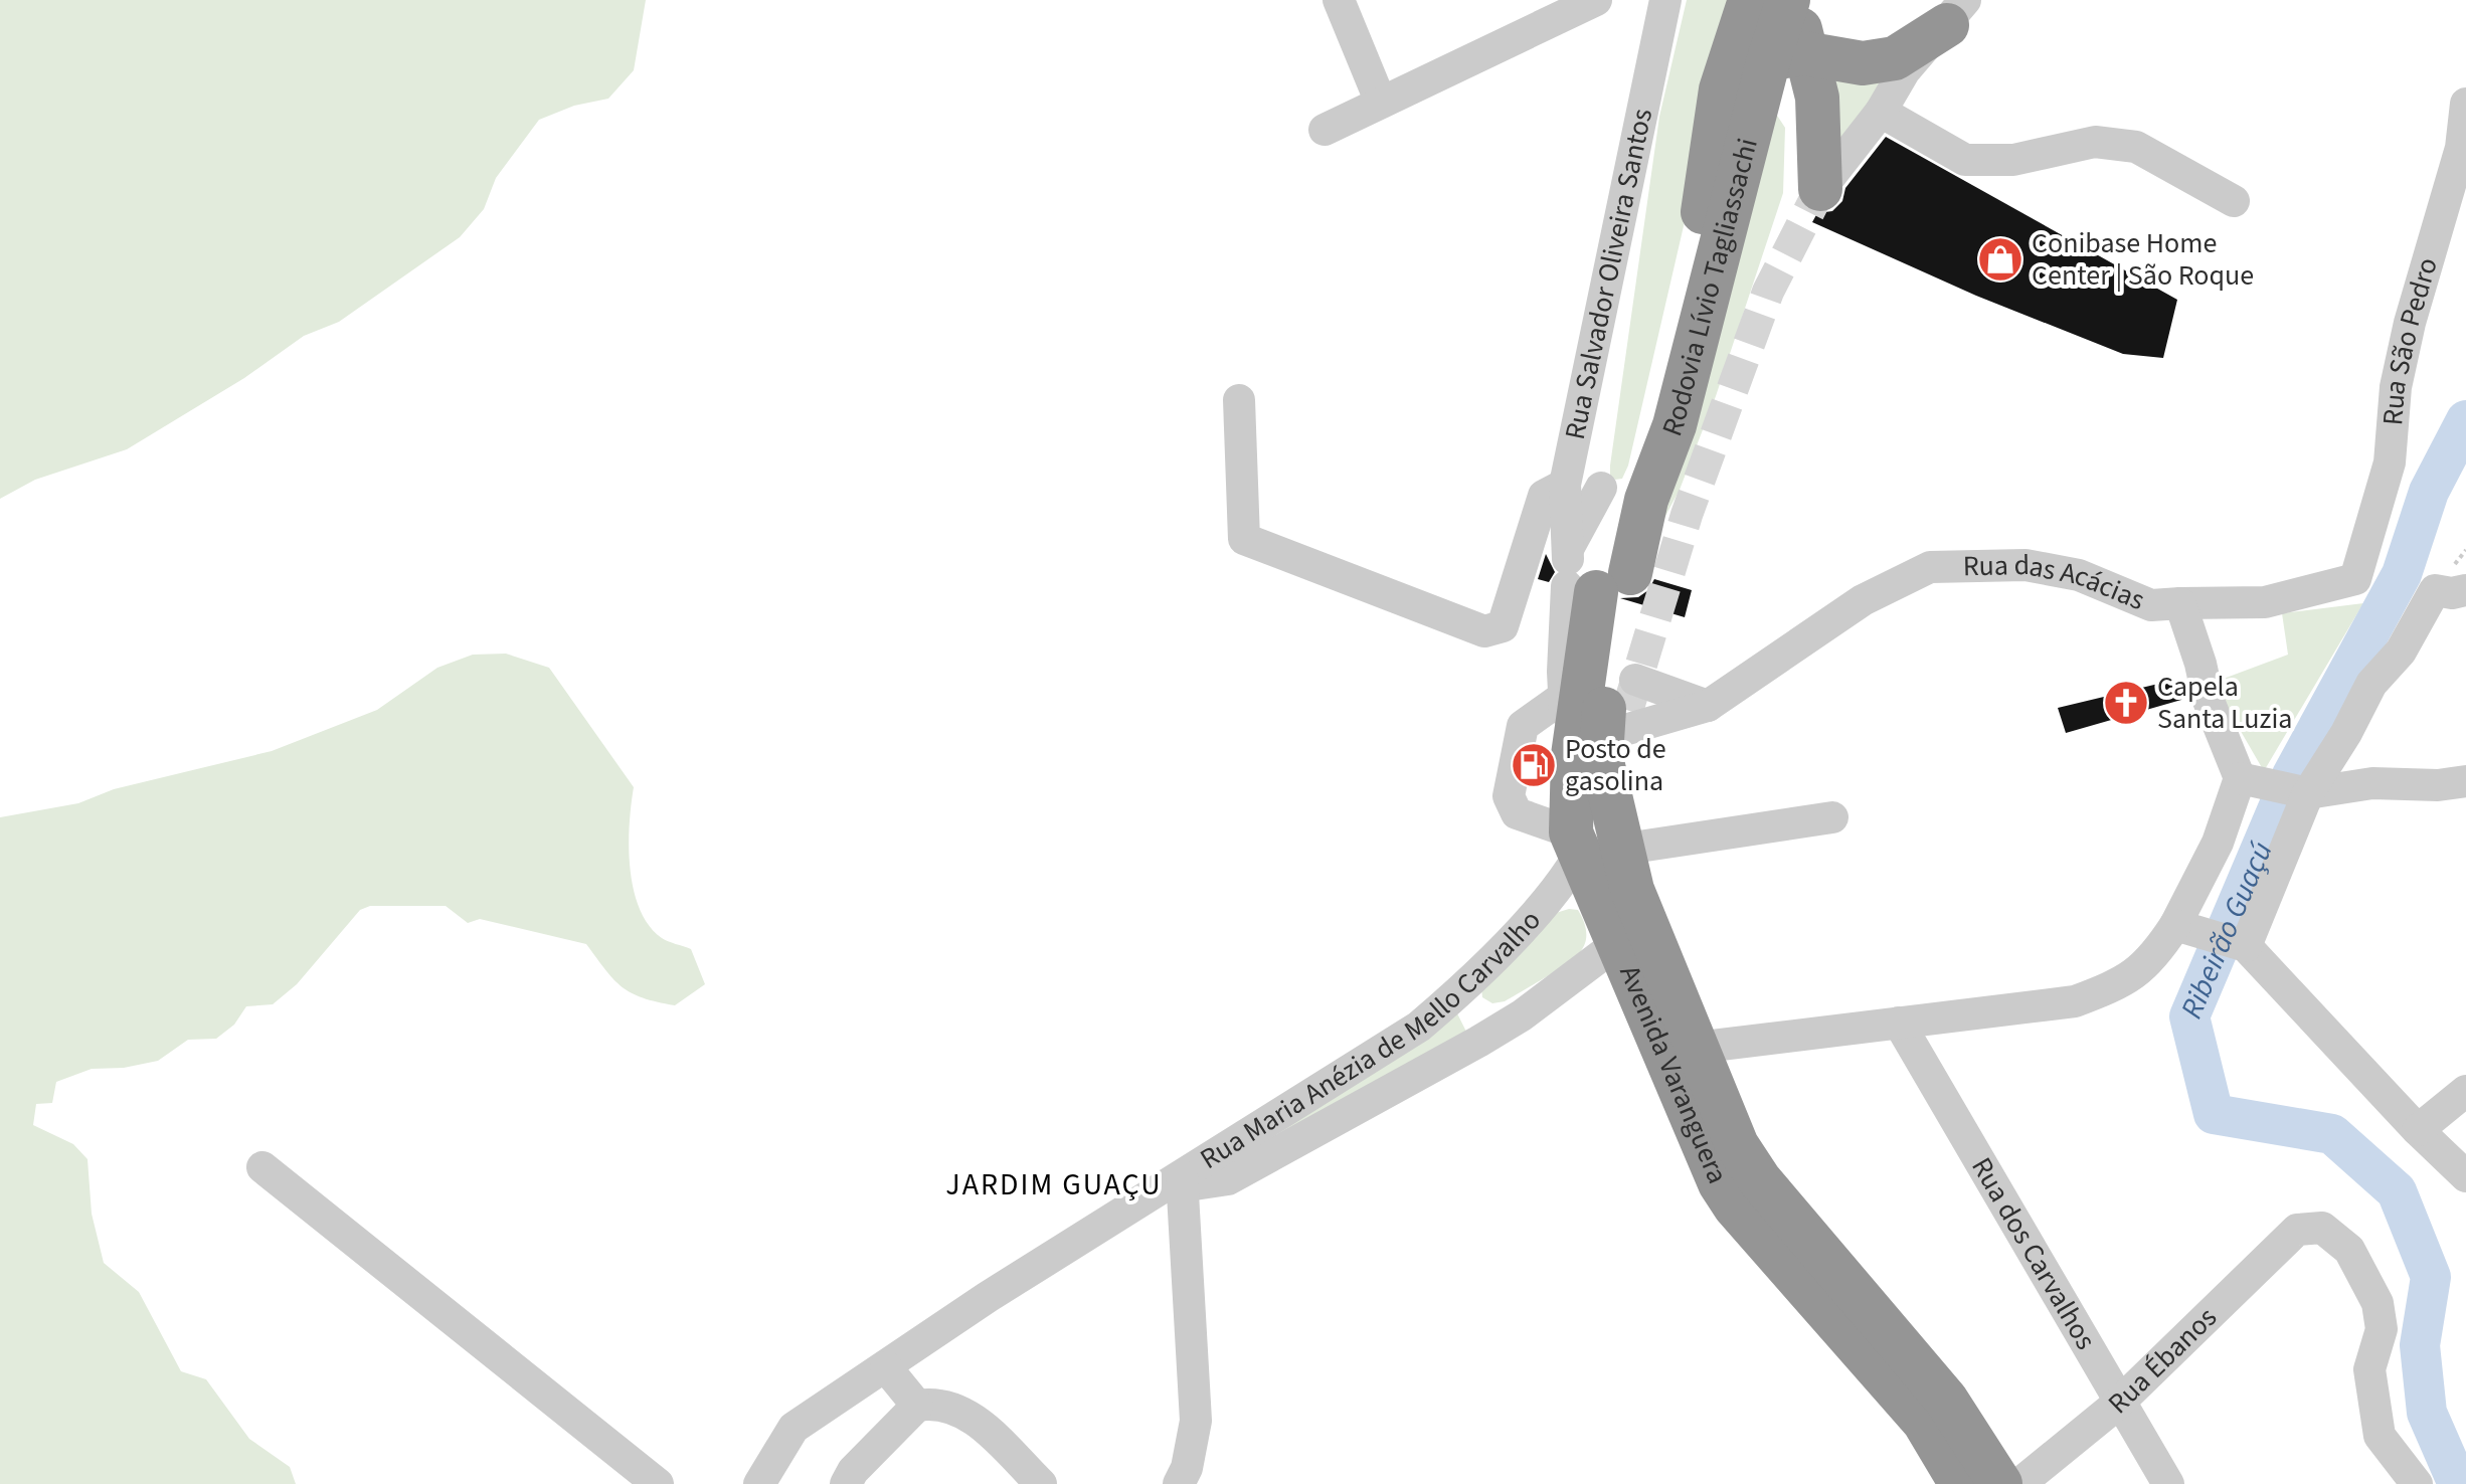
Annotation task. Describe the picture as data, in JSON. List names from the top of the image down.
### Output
{
  "streets": {
    "highway": ["Rodovia Lívio Tagliassachi", "Avenida Varanguera"],
    "street": [
      "Rua Salvador Oliveira Santos",
      "Rua São Pedro",
      "Rua das Acácias",
      "Rua Maria Anézia de Mello Carvalho",
      "Rua dos Carvalhos",
      "Rua Ébanos"
    ]
  },
  "crossings": [
    ["Rua Salvador Oliveira Santos", "Rodovia Lívio Tagliassachi"],
    ["Rua Salvador Oliveira Santos", "Avenida Varanguera"],
    ["Rodovia Lívio Tagliassachi", "Avenida Varanguera"],
    ["Rua São Pedro", "Rua das Acácias"],
    ["Rua Maria Anézia de Mello Carvalho", "Avenida Varanguera"],
    ["Rua dos Carvalhos", "Rua Ébanos"]
  ],
  "districts": ["JARDIM GUAÇU"],
  "water": ["Ribeirão Guaçú"],
  "places": {
    "shop": ["Conibase Home Center | São Roque"],
    "church": ["Capela Santa Luzia"],
    "fuel station": ["Posto de gasolina"]
  }
}
